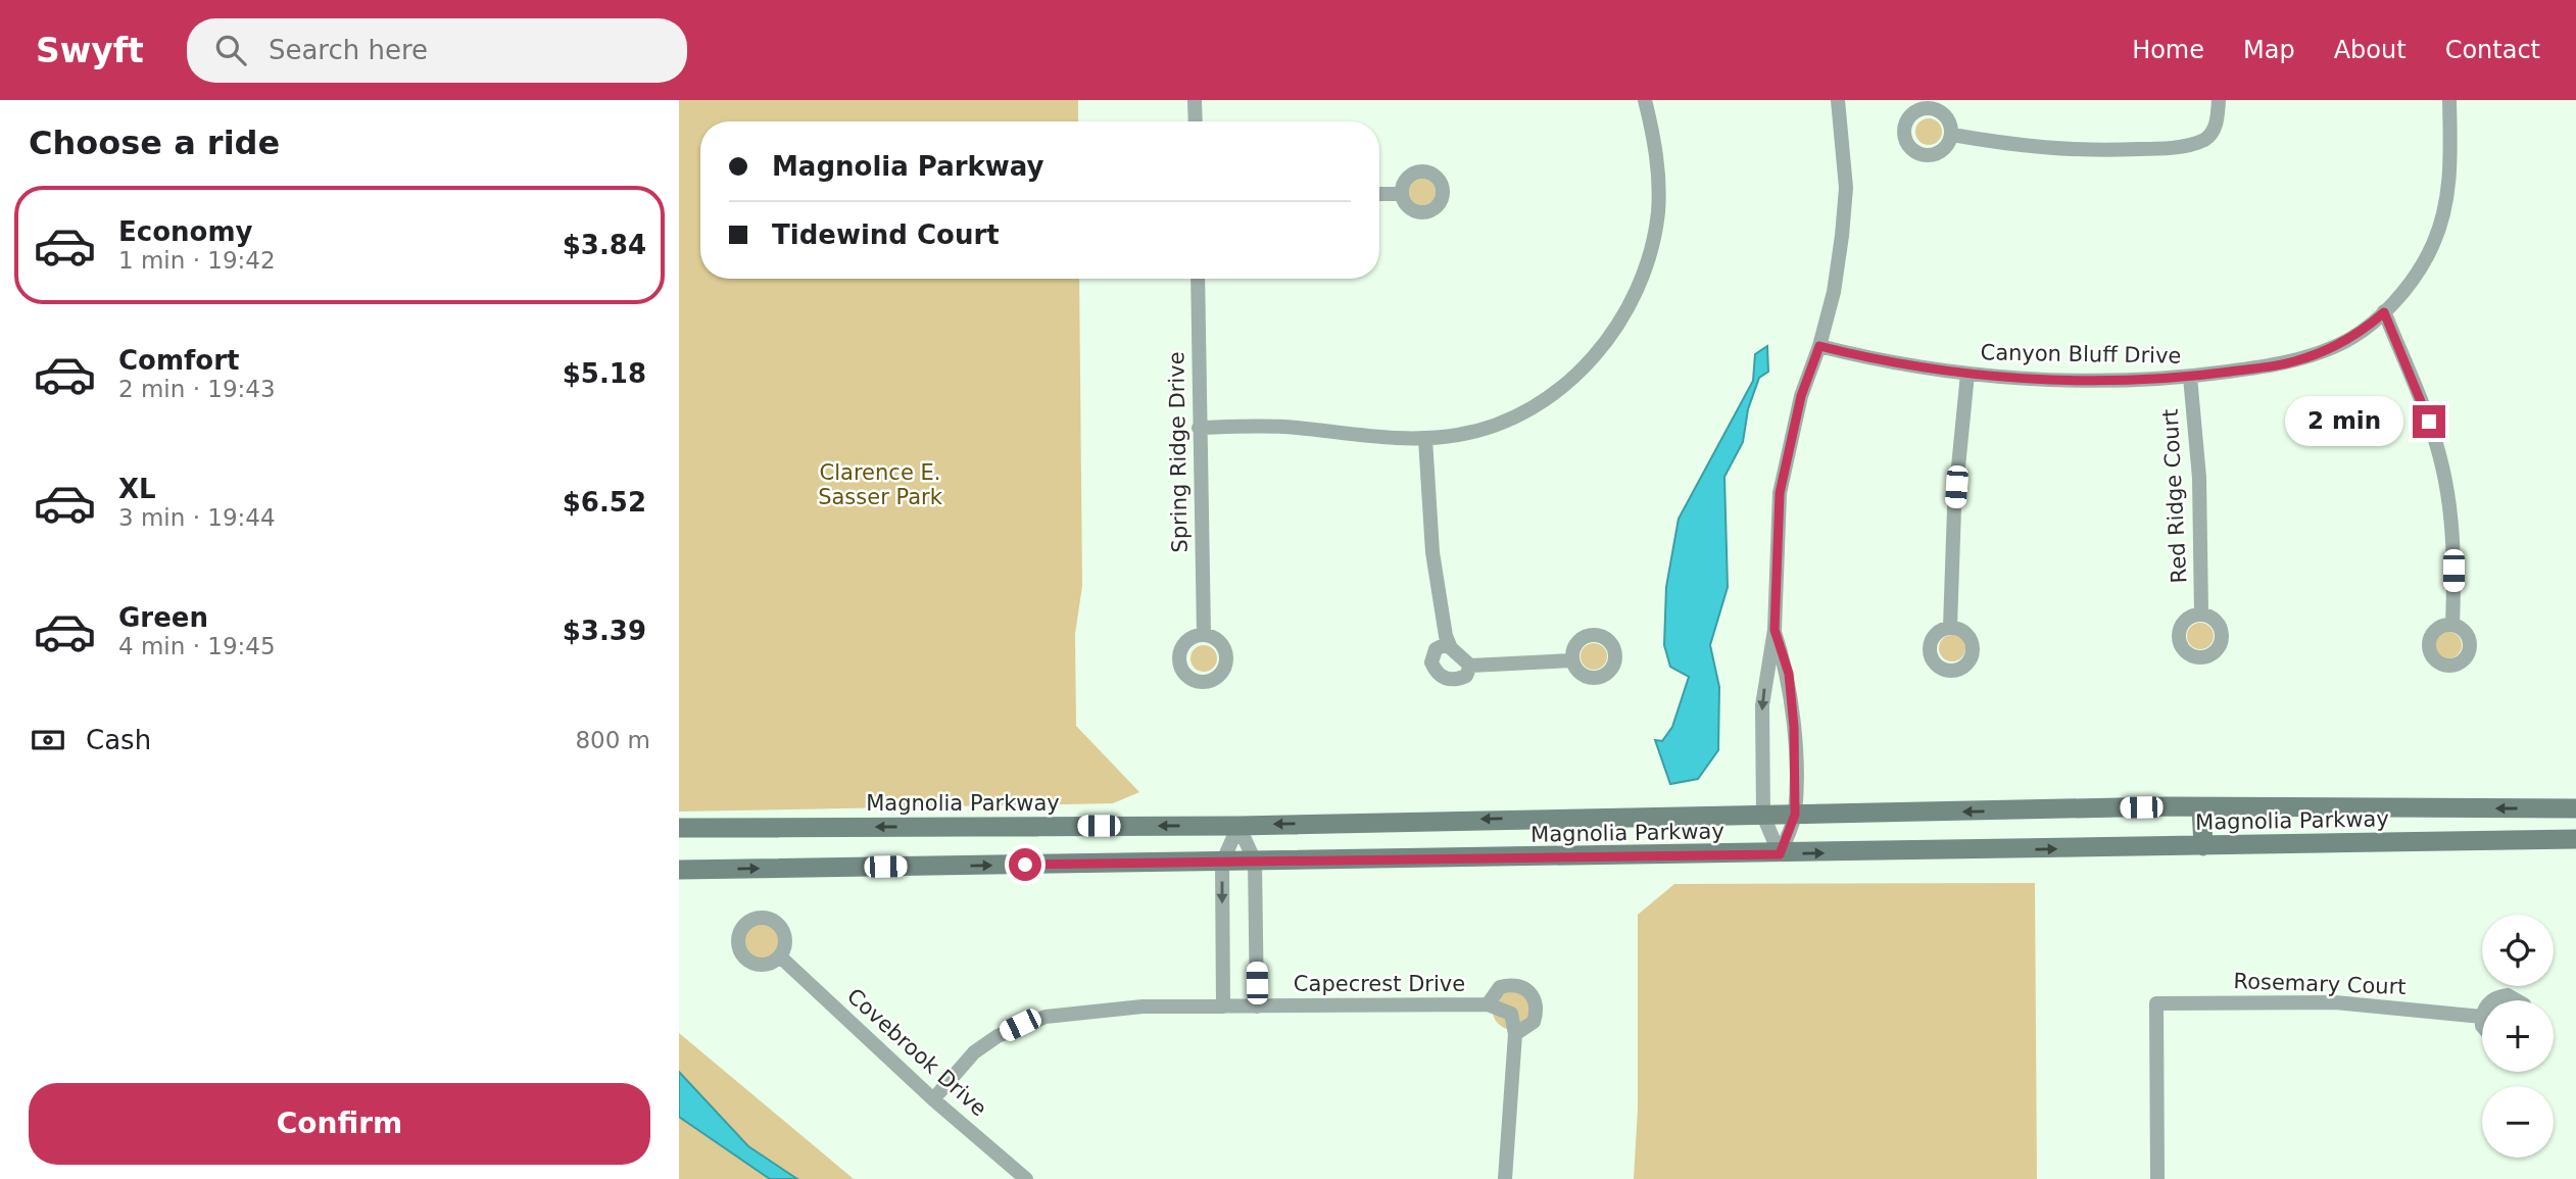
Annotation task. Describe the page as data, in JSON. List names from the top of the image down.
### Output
{
  "streets": {
    "main road": ["Magnolia Parkway"],
    "street": [
      "Canyon Bluff Drive",
      "Spring Ridge Drive",
      "Red Ridge Court",
      "Capecrest Drive",
      "Rosemary Court",
      "Covebrook Drive"
    ]
  },
  "crossings": [
    ["Canyon Bluff Drive", "Red Ridge Court"],
    ["Capecrest Drive", "Covebrook Drive"]
  ],
  "parks": ["Clarence E. Sasser Park"],
  "page": {
    "header": "Swyft",
    "search": "Search here",
    "nav": [
      "Home",
      "Map",
      "About",
      "Contact"
    ],
    "heading": "Choose a ride",
    "banner": ["Magnolia Parkway", "Tidewind Court"],
    "list": [
      {
        "name": "Economy",
        "note": "1 min · 19:42",
        "value": "$3.84"
      },
      {
        "name": "Comfort",
        "note": "2 min · 19:43",
        "value": "$5.18"
      },
      {
        "name": "XL",
        "note": "3 min · 19:44",
        "value": "$6.52"
      },
      {
        "name": "Green",
        "note": "4 min · 19:45",
        "value": "$3.39"
      }
    ],
    "bubble": "2 min",
    "pay": ["Cash", "800 m"],
    "map_buttons": ["+", "−"],
    "buttons": "Confirm"
  }
}
